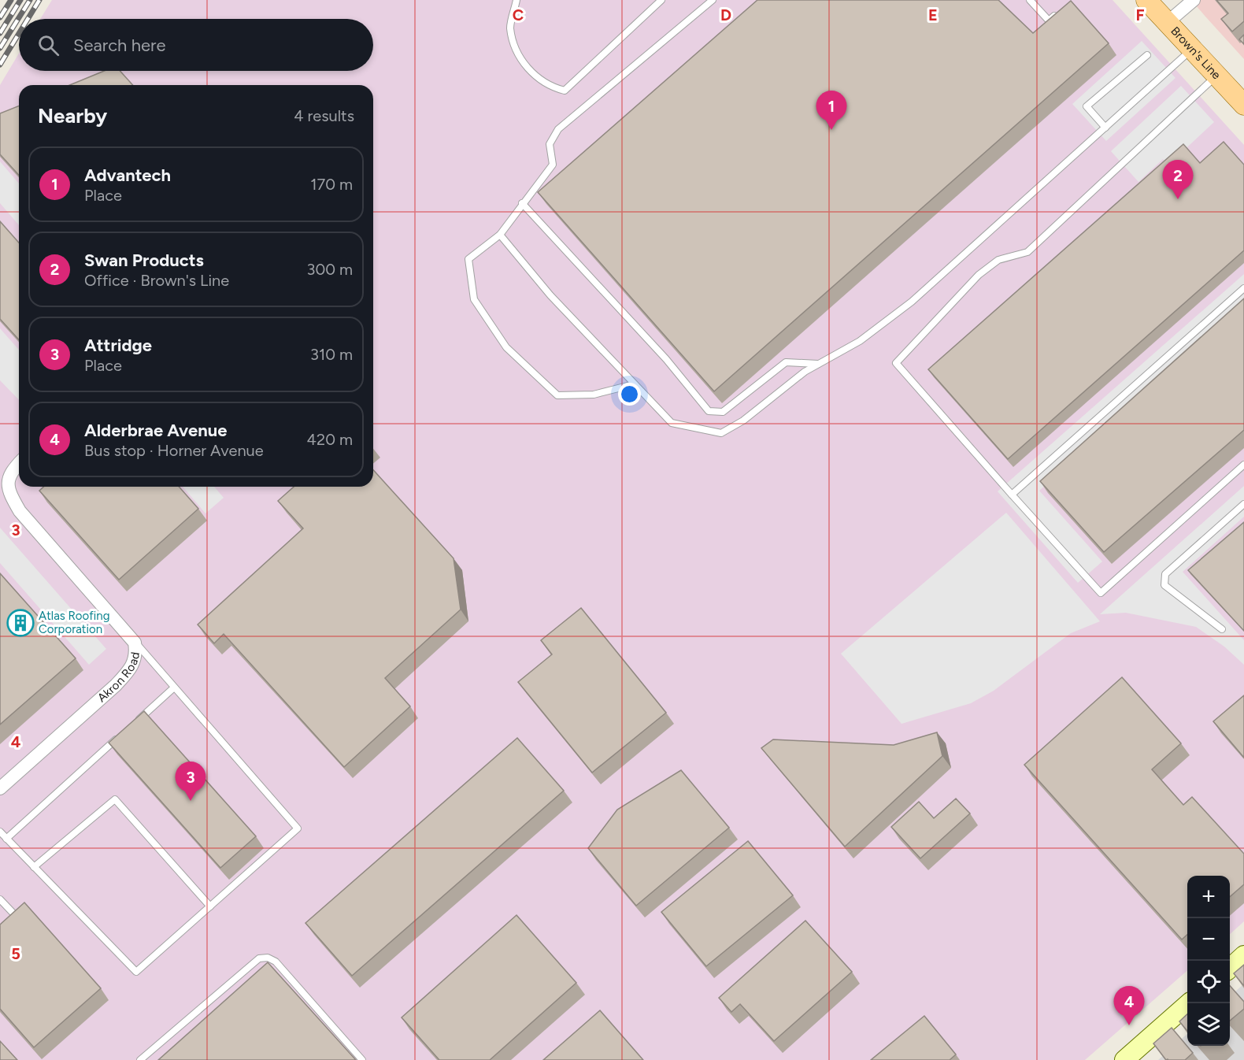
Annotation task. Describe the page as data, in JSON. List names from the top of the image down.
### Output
{
  "streets": {
    "main road": ["Brown's Line"],
    "street": ["Akron Road"]
  },
  "places": {
    "building": ["Atlas Roofing Corporation"]
  },
  "page": {
    "search": "Search here",
    "heading": ["Nearby", "4 results"],
    "pins": [
      "1",
      "2",
      "3",
      "4"
    ],
    "list": [
      {
        "mark": "1",
        "name": "Advantech",
        "note": "Place",
        "value": "170 m"
      },
      {
        "mark": "2",
        "name": "Swan Products",
        "note": "Office · Brown's Line",
        "value": "300 m"
      },
      {
        "mark": "3",
        "name": "Attridge",
        "note": "Place",
        "value": "310 m"
      },
      {
        "mark": "4",
        "name": "Alderbrae Avenue",
        "note": "Bus stop · Horner Avenue",
        "value": "420 m"
      }
    ],
    "map_buttons": ["+", "−"]
  },
  "grid": {
    "columns": [
      "C",
      "D",
      "E",
      "F"
    ],
    "rows": ["3", "4", "5"]
  }
}
